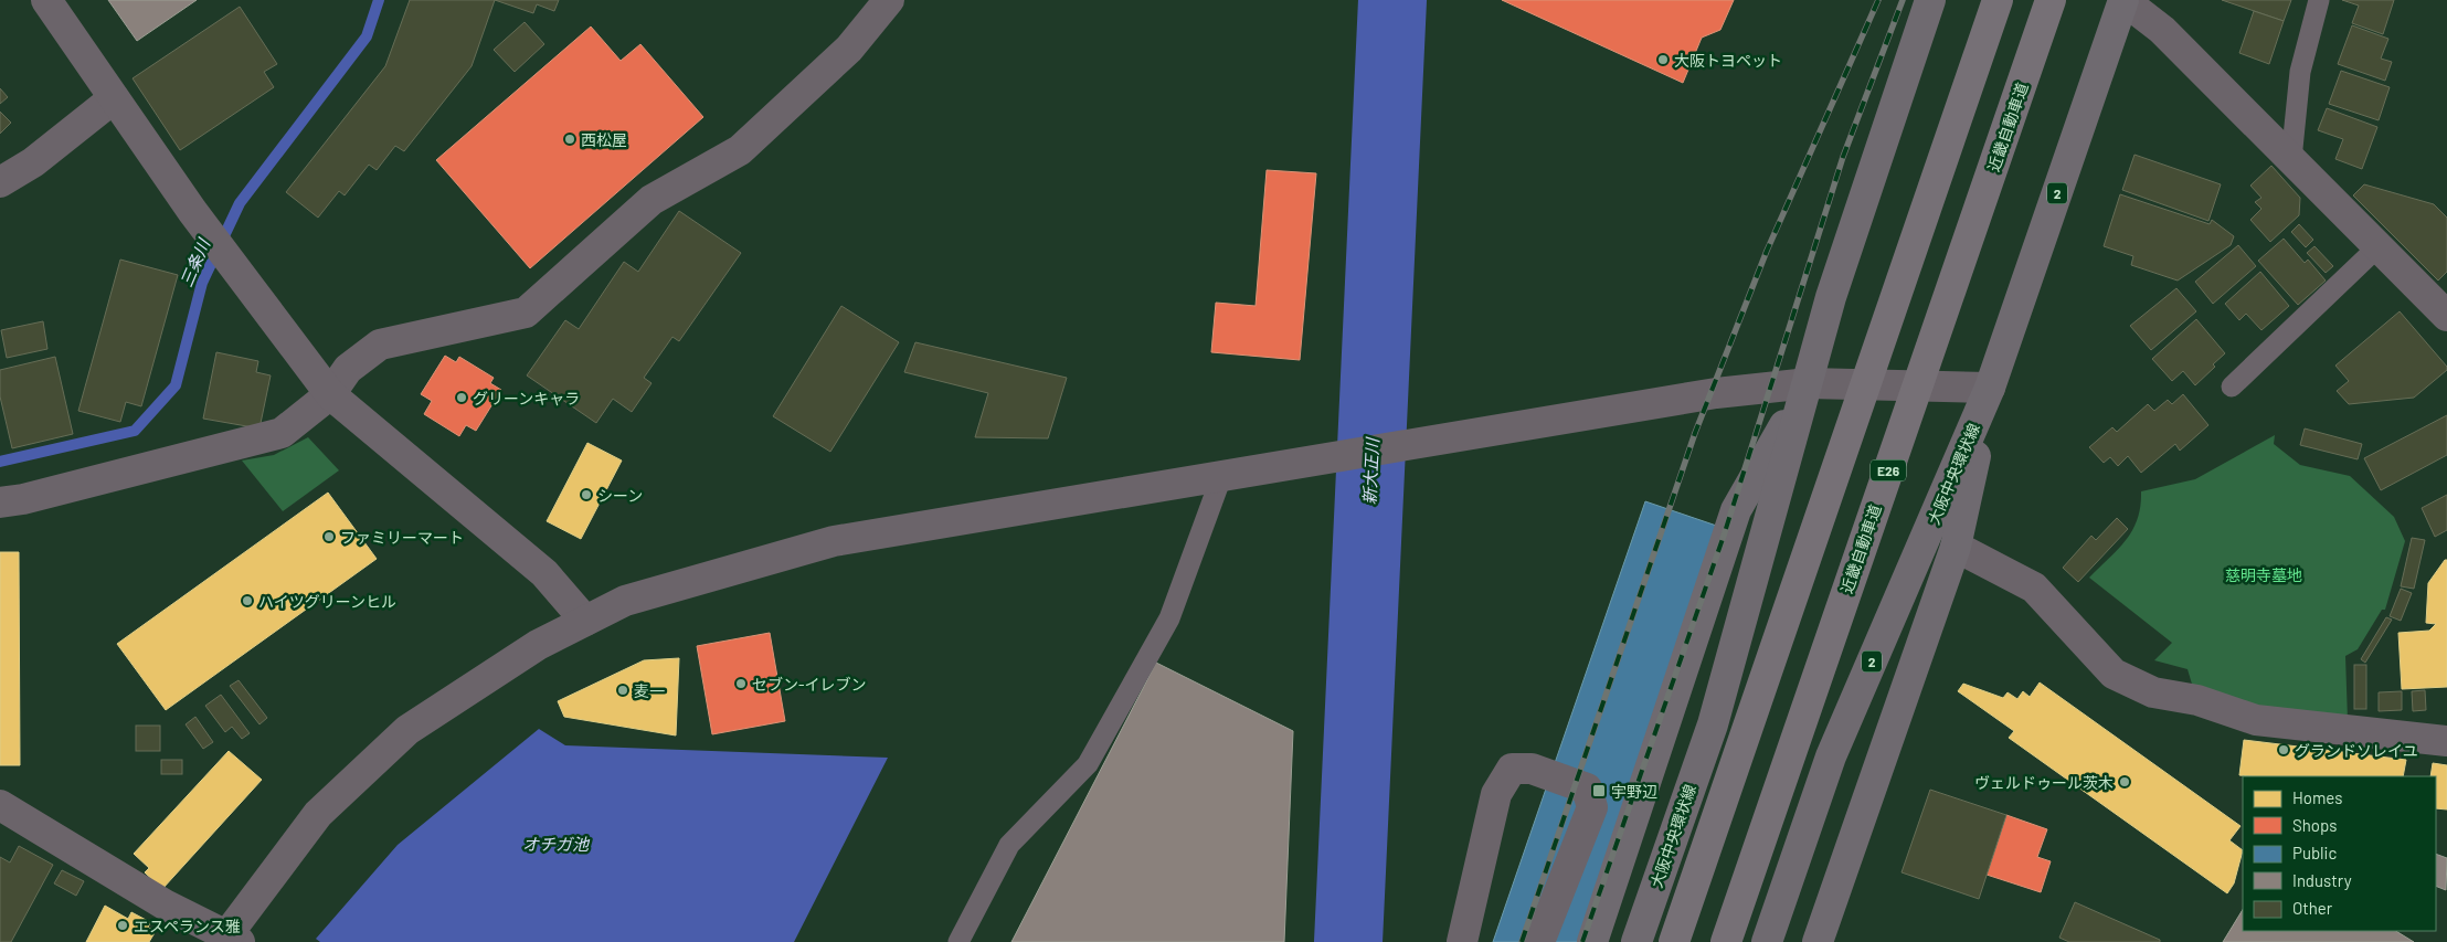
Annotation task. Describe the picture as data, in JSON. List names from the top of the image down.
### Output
{
  "streets": {
    "highway": ["近畿自動車道", "E26"],
    "main road": ["2", "大阪中央環状線"]
  },
  "water": ["三条川", "新大正川", "オチガ池"],
  "parks": ["慈明寺墓地"],
  "places": {
    "other": [
      "大阪トヨペット",
      "西松屋",
      "グリーンキャラ",
      "シーン",
      "ファミリーマート",
      "ハイツグリーンヒル",
      "セブン-イレブン",
      "麦一",
      "グランドソレイユ",
      "ヴェルドゥール茨木",
      "エスペランス雅"
    ],
    "transit": ["宇野辺"]
  },
  "legend": [
    "Homes",
    "Shops",
    "Public",
    "Industry",
    "Other"
  ]
}
